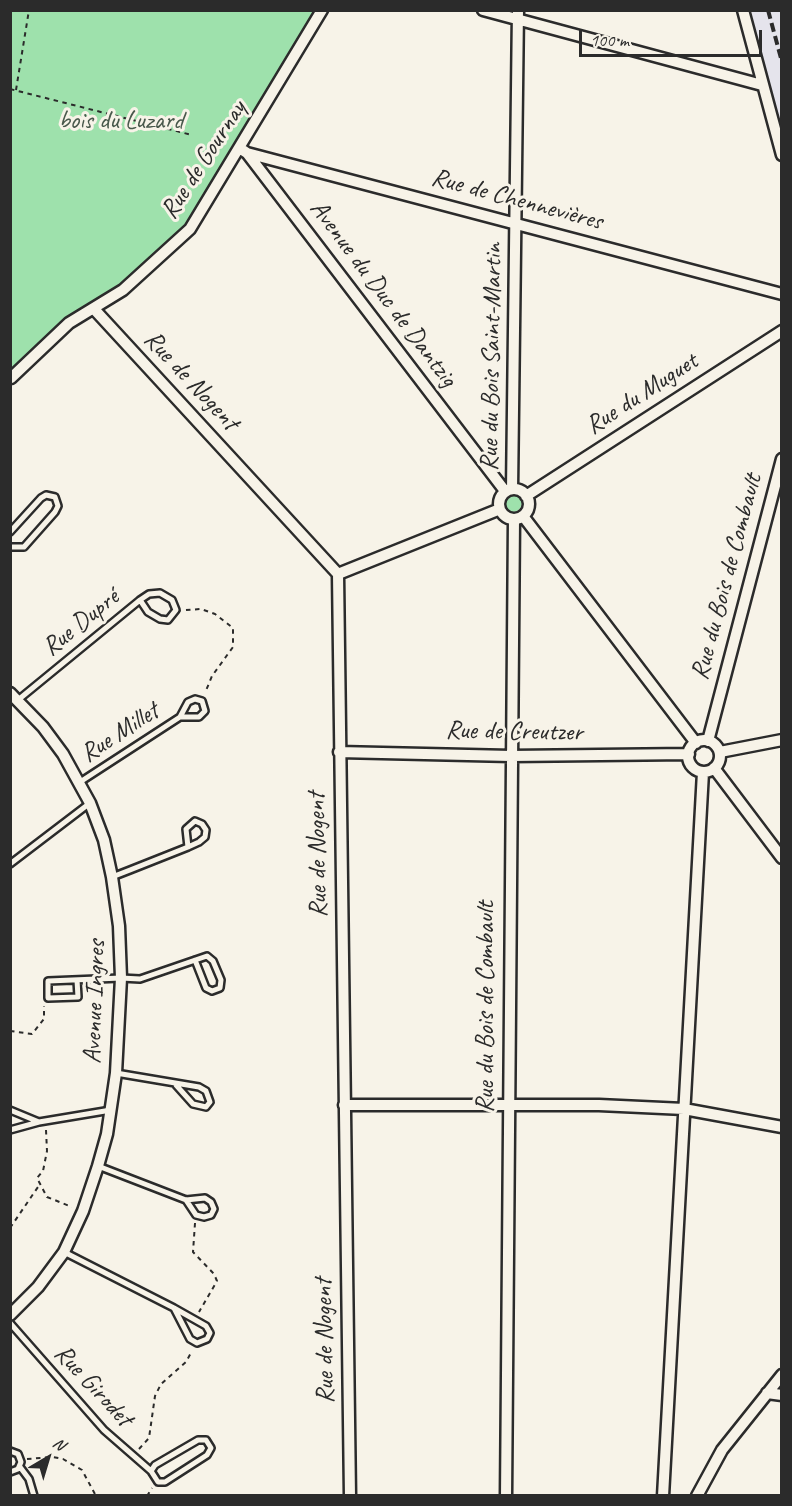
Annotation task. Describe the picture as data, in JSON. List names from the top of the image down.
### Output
{
  "streets": {
    "street": [
      "Rue de Gournay",
      "Rue de Chennevières",
      "Avenue du Duc de Dantzig",
      "Rue du Bois Saint-Martin",
      "Rue de Nogent",
      "Rue du Muguet",
      "Rue du Bois de Combault",
      "Rue de Creutzer",
      "Avenue Ingres"
    ],
    "lane": ["Rue Dupré", "Rue Millet", "Rue Girodet"]
  },
  "crossings": [
    ["Rue de Gournay", "Rue de Chennevières"],
    ["Rue de Gournay", "Avenue du Duc de Dantzig"],
    ["Rue de Gournay", "Rue de Nogent"],
    ["Rue de Chennevières", "Avenue du Duc de Dantzig"],
    ["Rue de Chennevières", "Rue du Bois Saint-Martin"],
    ["Avenue du Duc de Dantzig", "Rue du Bois Saint-Martin"],
    ["Avenue du Duc de Dantzig", "Rue du Muguet"],
    ["Avenue du Duc de Dantzig", "Rue du Bois de Combault"],
    ["Rue du Bois Saint-Martin", "Rue du Muguet"],
    ["Rue du Bois Saint-Martin", "Rue du Bois de Combault"],
    ["Rue de Nogent", "Rue de Creutzer"],
    ["Rue du Muguet", "Rue du Bois de Combault"],
    ["Rue du Bois de Combault", "Rue de Creutzer"],
    ["Rue Dupré", "Avenue Ingres"],
    ["Rue Millet", "Avenue Ingres"]
  ],
  "parks": ["bois du Luzard"],
  "scale_bar": "100 m",
  "north": "top right"
}
